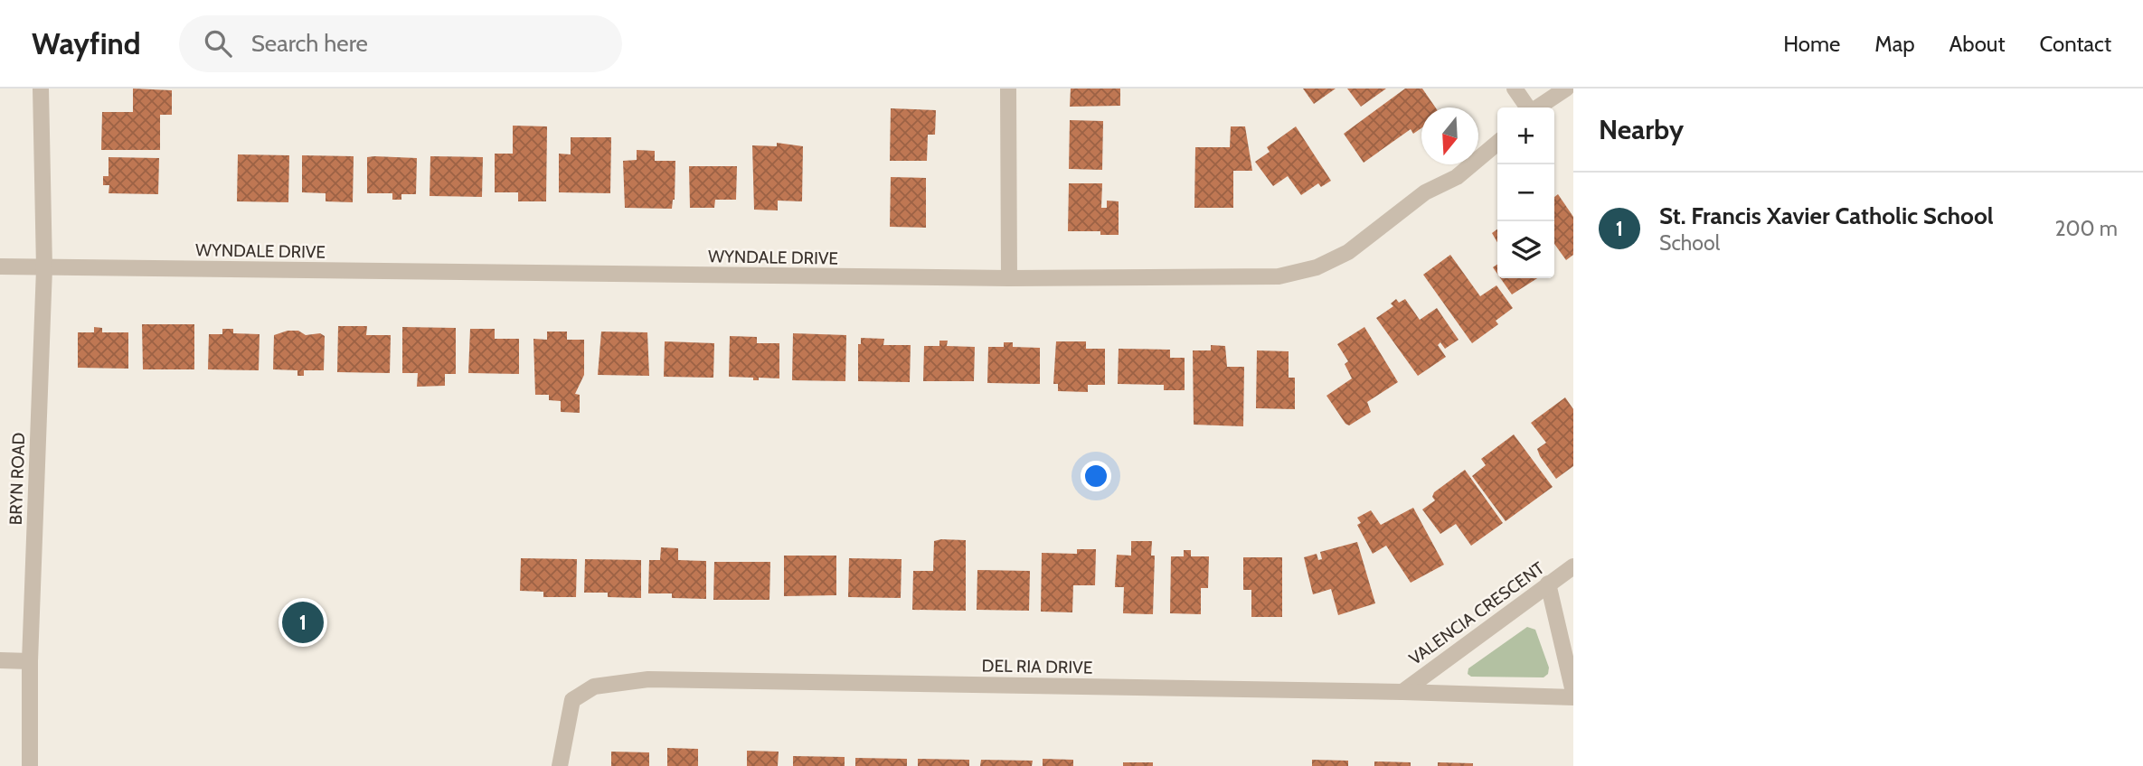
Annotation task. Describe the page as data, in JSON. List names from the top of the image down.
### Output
{
  "streets": {
    "street": [
      "WYNDALE DRIVE",
      "BRYN ROAD",
      "VALENCIA CRESCENT",
      "DEL RIA DRIVE"
    ]
  },
  "crossings": [
    ["WYNDALE DRIVE", "BRYN ROAD"],
    ["VALENCIA CRESCENT", "DEL RIA DRIVE"]
  ],
  "north": "bottom",
  "page": {
    "header": "Wayfind",
    "search": "Search here",
    "nav": [
      "Home",
      "Map",
      "About",
      "Contact"
    ],
    "heading": "Nearby",
    "map_buttons": ["+", "−"],
    "list": [
      {
        "mark": "1",
        "name": "St. Francis Xavier Catholic School",
        "note": "School",
        "value": "200 m"
      }
    ],
    "pins": "1"
  }
}
